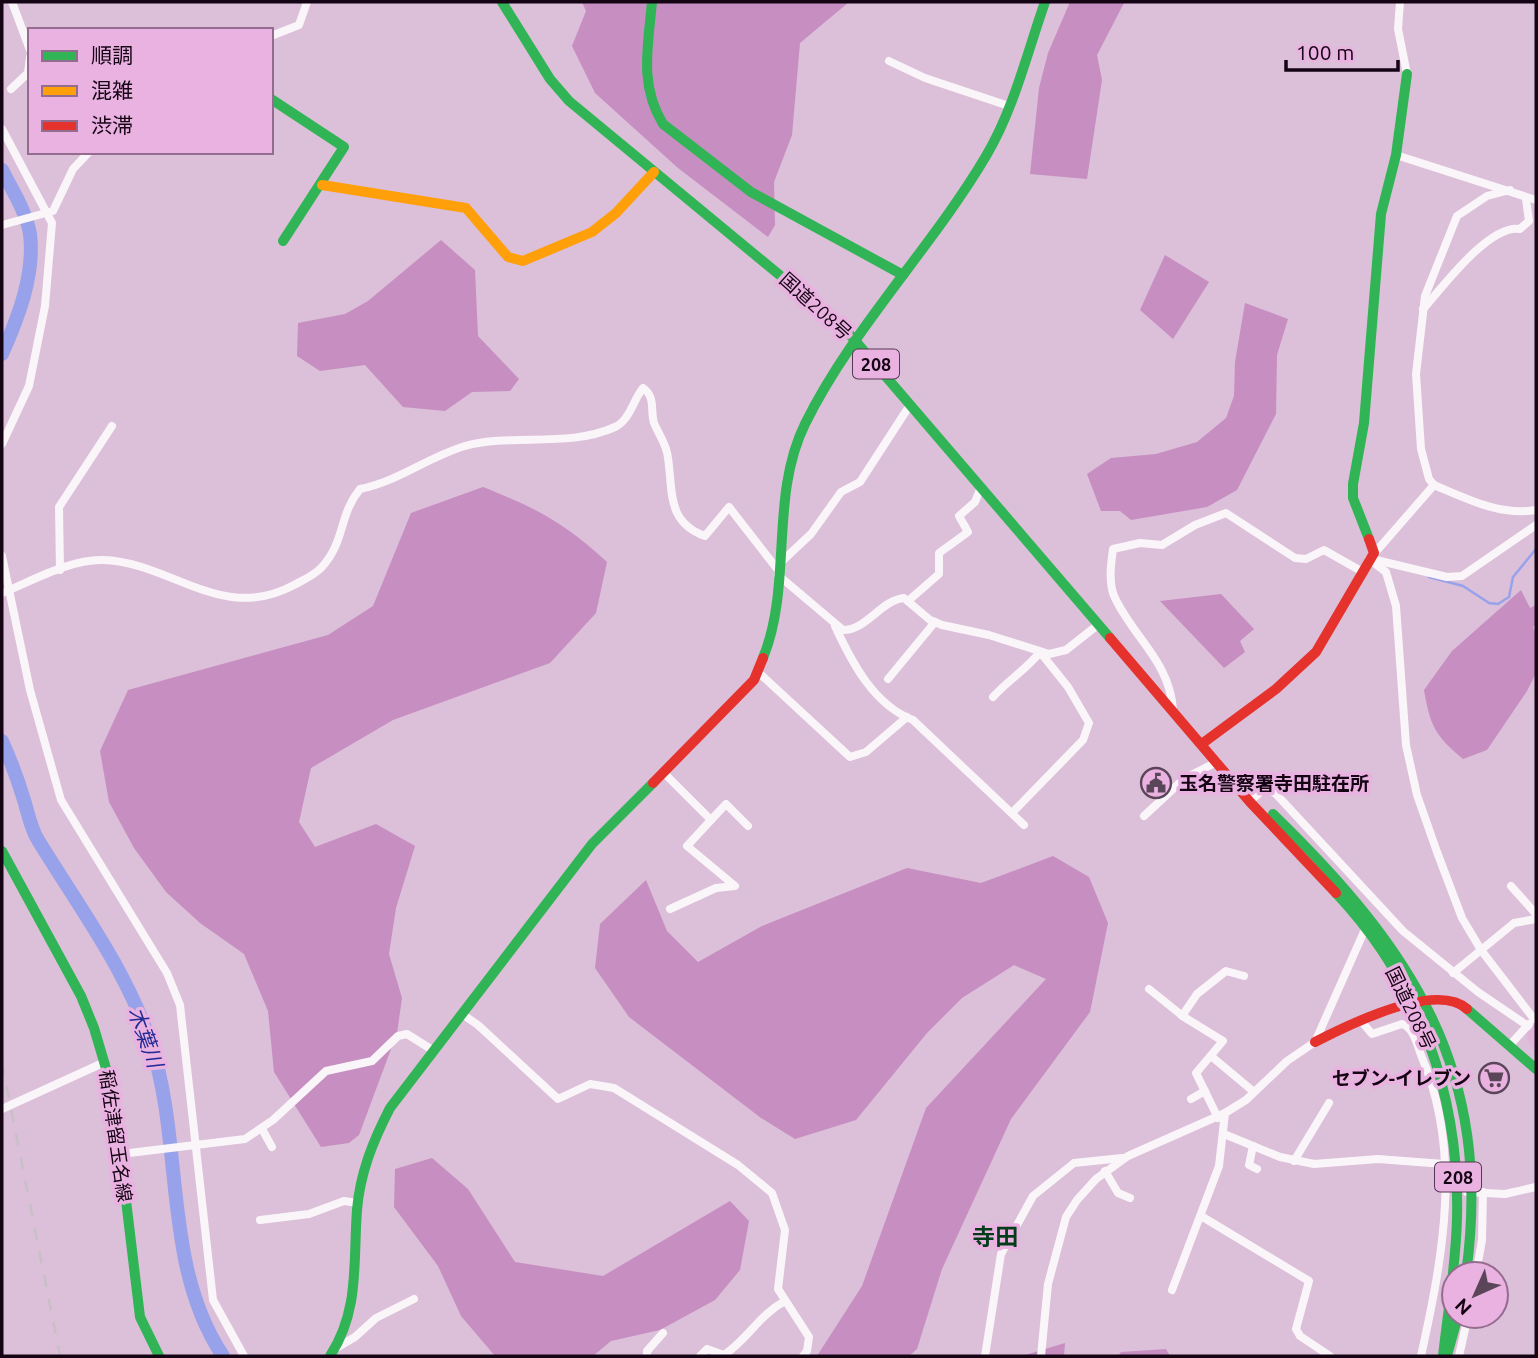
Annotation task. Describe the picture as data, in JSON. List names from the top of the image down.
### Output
{
  "streets": {
    "main road": ["国道208号", "208", "稲佐津留玉名線"]
  },
  "districts": ["寺田"],
  "water": ["木葉川"],
  "places": {
    "public building": ["玉名警察署寺田駐在所"],
    "supermarket": ["セブン-イレブン"]
  },
  "legend": ["順調", "混雑", "渋滞"],
  "scale_bar": "100 m",
  "north": "bottom left"
}
